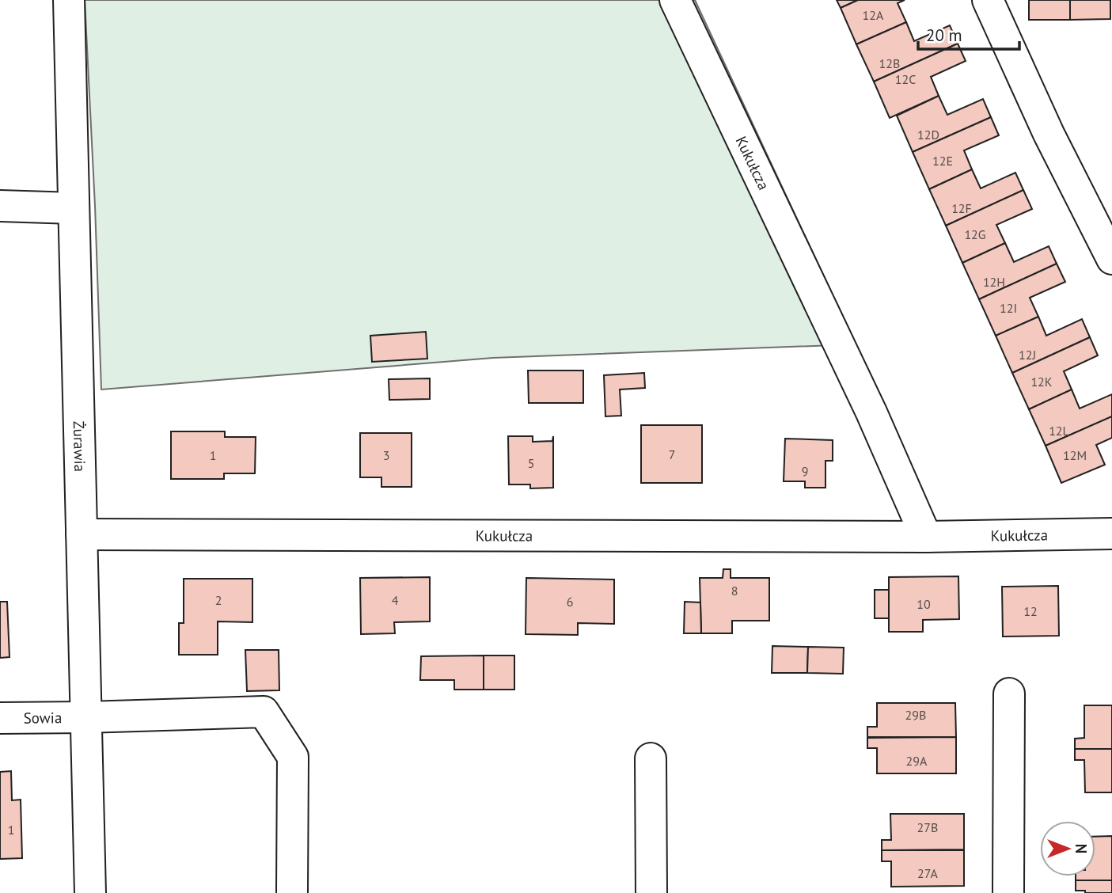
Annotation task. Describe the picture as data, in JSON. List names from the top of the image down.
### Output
{
  "streets": {
    "street": ["Kukułcza", "Żurawia", "Sowia"]
  },
  "crossings": [
    ["Kukułcza", "Żurawia"],
    ["Żurawia", "Sowia"]
  ],
  "house_numbers": [
    "12A",
    "12B",
    "12C",
    "12D",
    "12E",
    "12F",
    "12G",
    "12H",
    "12I",
    "12J",
    "12K",
    "12L",
    "7",
    "1",
    "3",
    "12M",
    "5",
    "9",
    "8",
    "2",
    "4",
    "6",
    "10",
    "12",
    "29B",
    "29A",
    "27B",
    "1",
    "27A"
  ],
  "scale_bar": "20 m",
  "north": "right"
}
